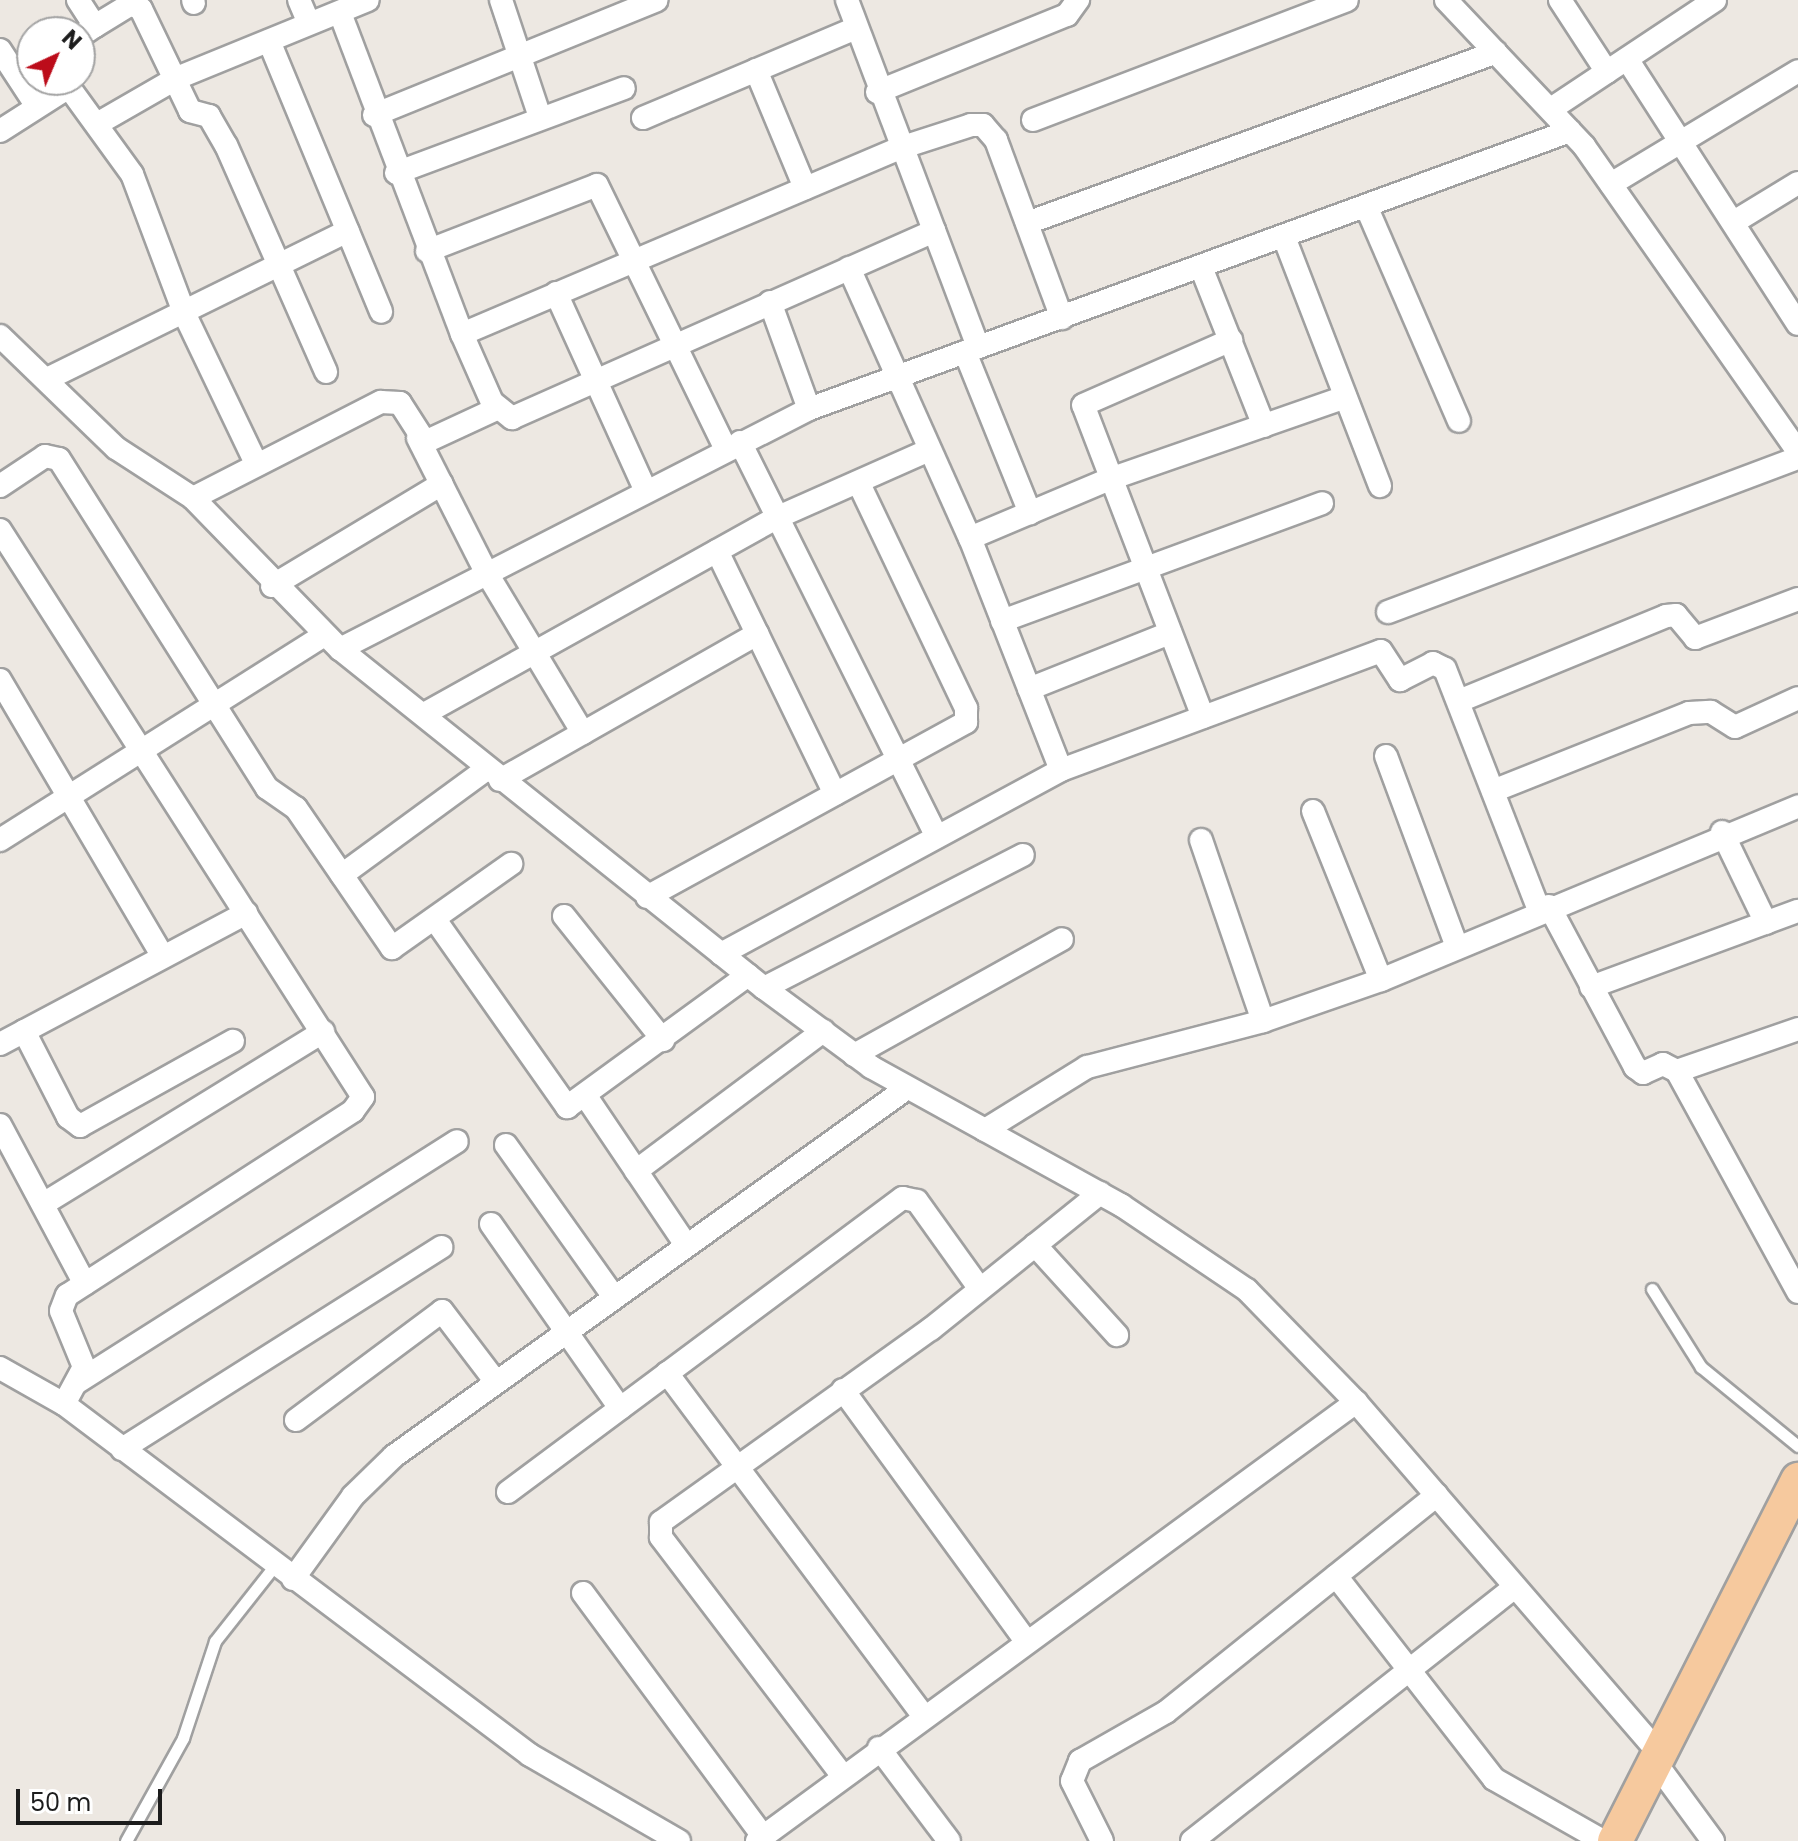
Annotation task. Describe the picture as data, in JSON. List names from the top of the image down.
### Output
{
  "scale_bar": "50 m",
  "north": "top right"
}
